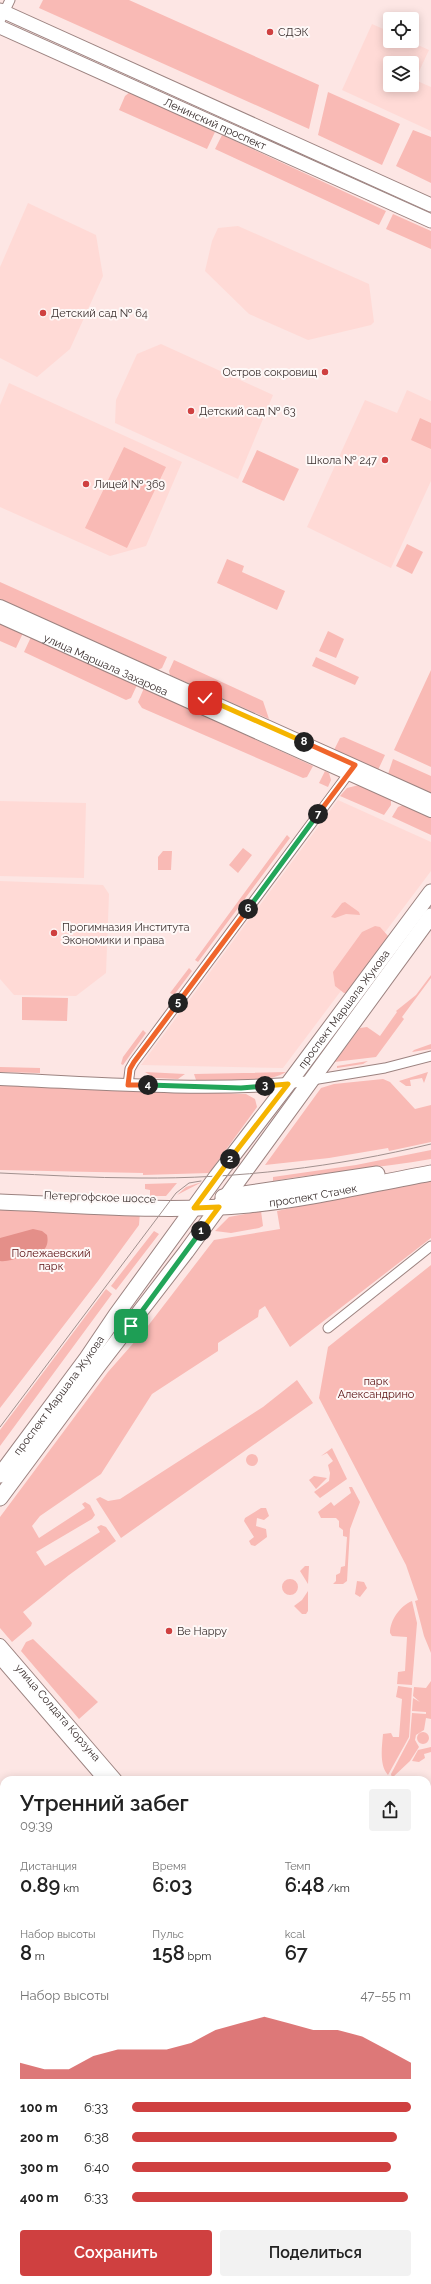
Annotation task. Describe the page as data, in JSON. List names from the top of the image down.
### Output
{
  "streets": {
    "main road": [
      "Ленинский проспект",
      "проспект Маршала Жукова",
      "проспект Стачек",
      "Петергофское шоссе"
    ],
    "street": ["улица Маршала Захарова", "улица Солдата Корзуна"]
  },
  "crossings": [
    ["проспект Маршала Жукова", "проспект Стачек"],
    ["проспект Маршала Жукова", "Петергофское шоссе"],
    ["проспект Стачек", "Петергофское шоссе"]
  ],
  "parks": ["Полежаевский парк", "парк Александрино"],
  "places": [
    "СДЭК",
    "Детский сад № 64",
    "Остров сокровищ",
    "Детский сад № 63",
    "Школа № 247",
    "Лицей № 369",
    "Прогимназия Института Экономики и права",
    "Be Happy"
  ],
  "page": {
    "pins": [
      "8",
      "7",
      "6",
      "5",
      "4",
      "3",
      "2",
      "1"
    ],
    "heading": ["Утренний забег", "09:39"],
    "stats": [
      ["Дистанция", "0.89 km"],
      ["Время", "6:03"],
      ["Темп", "6:48 /km"],
      ["Набор высоты", "8 m"],
      ["Пульс", "158 bpm"],
      ["kcal", "67"]
    ],
    "chart": ["Набор высоты", "47–55 m"],
    "list": [
      {
        "name": "100 m",
        "note": "6:33"
      },
      {
        "name": "200 m",
        "note": "6:38"
      },
      {
        "name": "300 m",
        "note": "6:40"
      },
      {
        "name": "400 m",
        "note": "6:33"
      }
    ],
    "buttons": ["Сохранить", "Поделиться"]
  }
}
